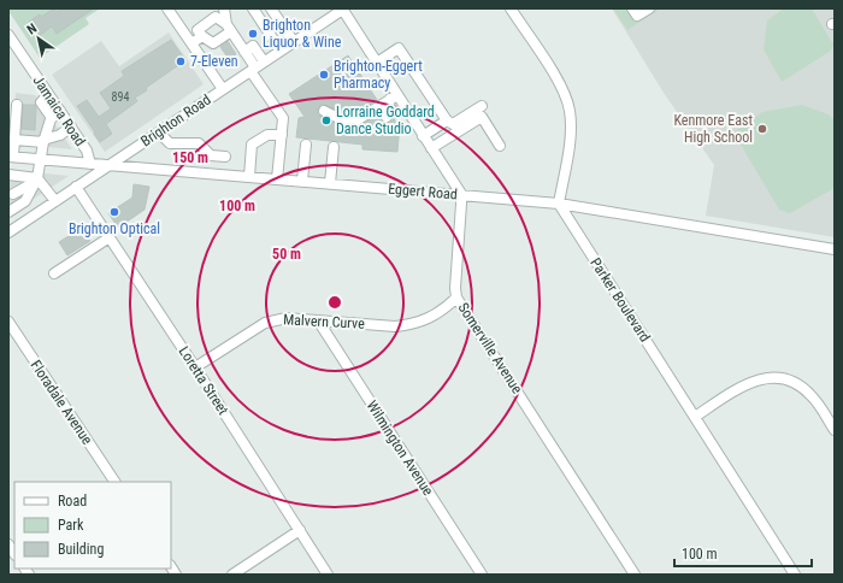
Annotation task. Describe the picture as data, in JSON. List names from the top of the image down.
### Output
{
  "streets": {
    "street": [
      "Jamaica Road",
      "Brighton Road",
      "Eggert Road",
      "Parker Boulevard",
      "Malvern Curve",
      "Somerville Avenue",
      "Loretta Street",
      "Floradale Avenue",
      "Wilmington Avenue"
    ]
  },
  "crossings": [
    ["Jamaica Road", "Eggert Road"],
    ["Brighton Road", "Eggert Road"],
    ["Brighton Road", "Loretta Street"],
    ["Eggert Road", "Parker Boulevard"],
    ["Eggert Road", "Somerville Avenue"],
    ["Malvern Curve", "Somerville Avenue"],
    ["Malvern Curve", "Loretta Street"],
    ["Malvern Curve", "Wilmington Avenue"]
  ],
  "places": [
    "Brighton Liquor & Wine",
    "7-Eleven",
    "Brighton-Eggert Pharmacy",
    "Lorraine Goddard Dance Studio",
    "Kenmore East High School",
    "Brighton Optical"
  ],
  "house_numbers": ["894"],
  "legend": ["Road", "Park", "Building"],
  "scale_bar": "100 m",
  "north": "top left",
  "rings": ["150 m", "100 m", "50 m"]
}
